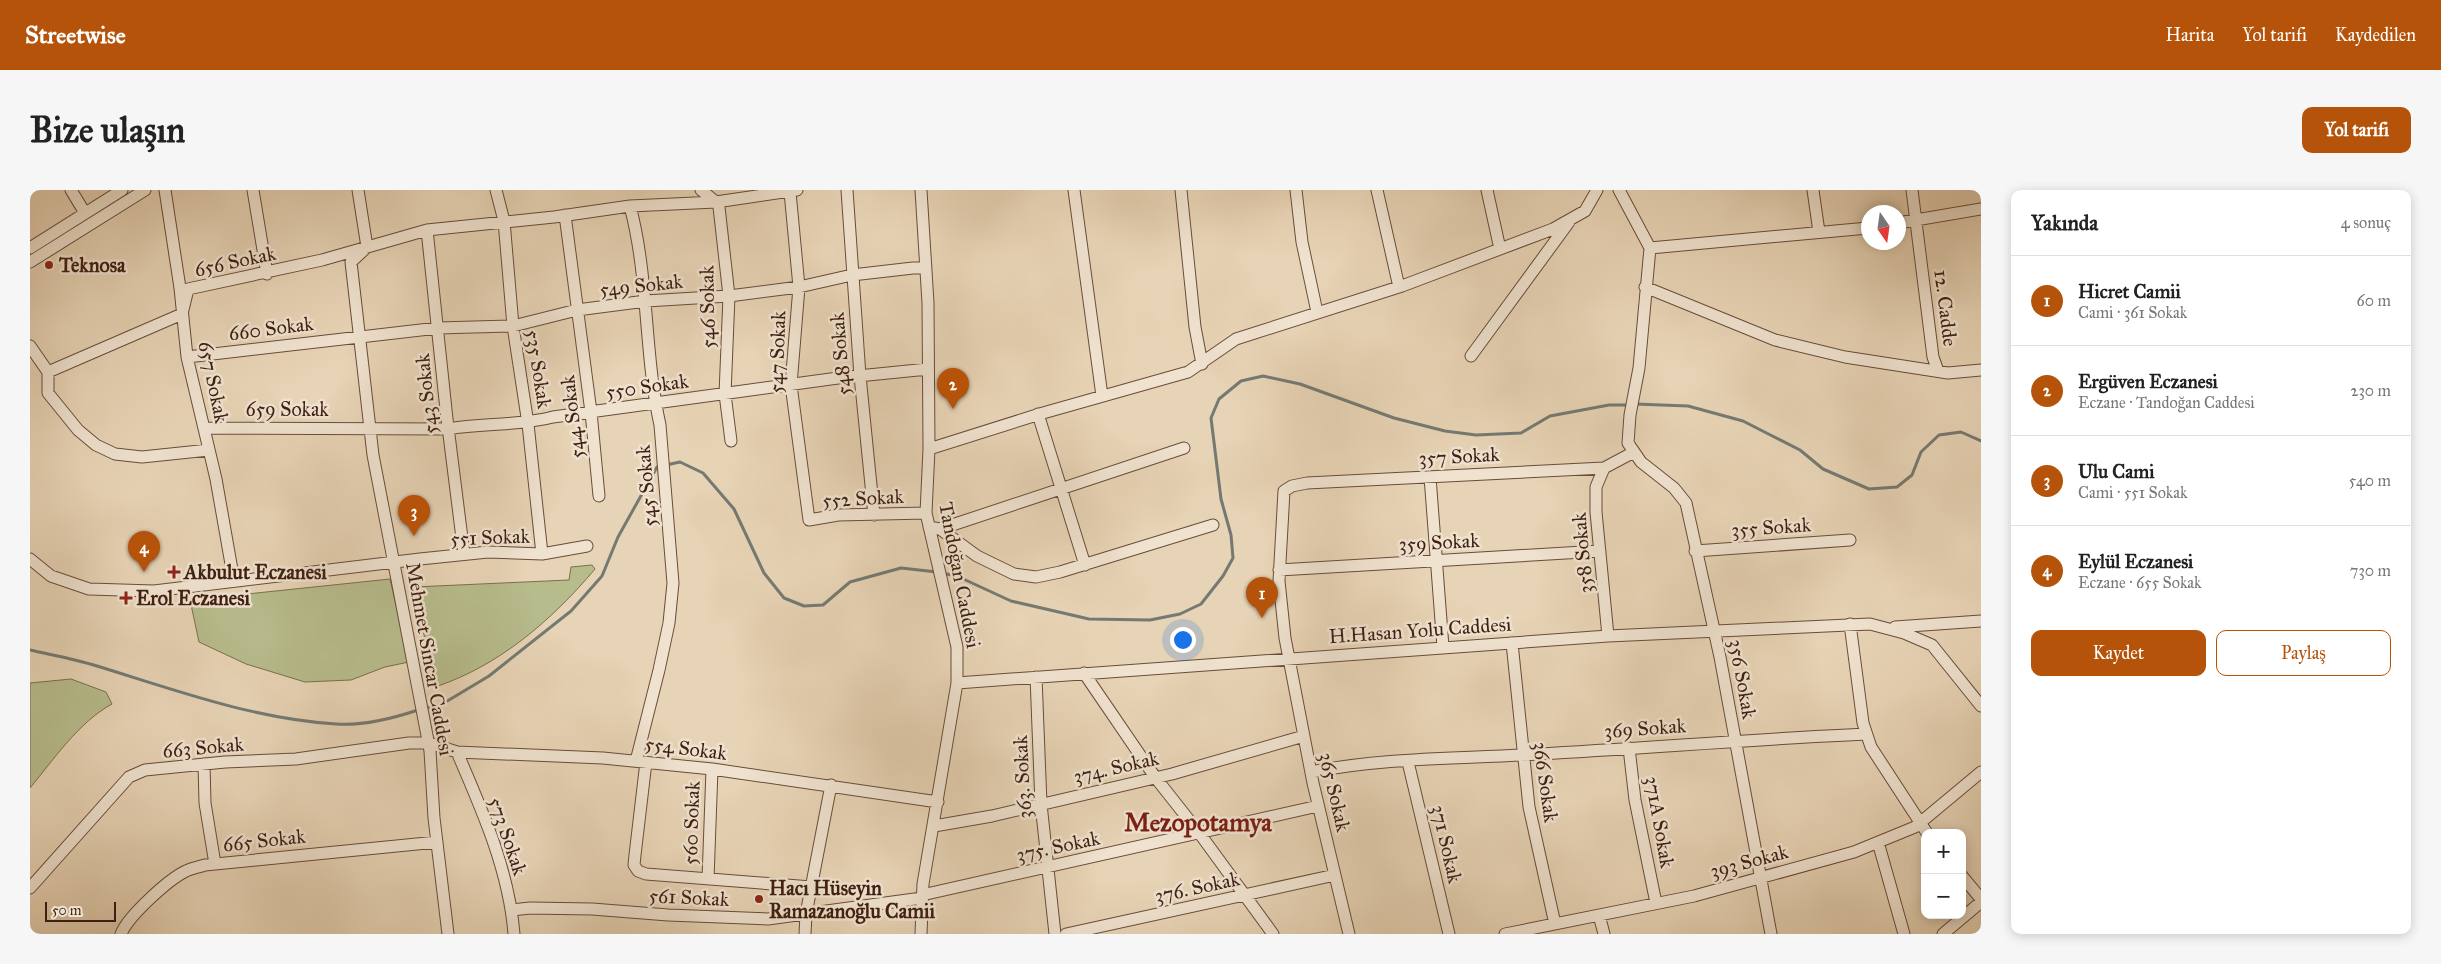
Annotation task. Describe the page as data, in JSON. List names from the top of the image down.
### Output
{
  "streets": {
    "street": [
      "656 Sokak",
      "549 Sokak",
      "546 Sokak",
      "12. Cadde",
      "660 Sokak",
      "547 Sokak",
      "548 Sokak",
      "535 Sokak",
      "657 Sokak",
      "550 Sokak",
      "543 Sokak",
      "659 Sokak",
      "544 Sokak",
      "357 Sokak",
      "545 Sokak",
      "552 Sokak",
      "355 Sokak",
      "551 Sokak",
      "359 Sokak",
      "358 Sokak",
      "Tandoğan Caddesi",
      "H.Hasan Yolu Caddesi",
      "Mehmet Sincar Caddesi",
      "356 Sokak",
      "369 Sokak",
      "663 Sokak",
      "554 Sokak",
      "374. Sokak",
      "363. Sokak",
      "366 Sokak",
      "365 Sokak",
      "371A Sokak",
      "560 Sokak",
      "573 Sokak",
      "665 Sokak",
      "371 Sokak",
      "375. Sokak",
      "393 Sokak",
      "376. Sokak",
      "561 Sokak"
    ]
  },
  "crossings": [
    ["656 Sokak", "546 Sokak"],
    ["656 Sokak", "547 Sokak"],
    ["656 Sokak", "535 Sokak"],
    ["656 Sokak", "657 Sokak"],
    ["656 Sokak", "543 Sokak"],
    ["656 Sokak", "544 Sokak"],
    ["656 Sokak", "545 Sokak"],
    ["656 Sokak", "Mehmet Sincar Caddesi"],
    ["549 Sokak", "546 Sokak"],
    ["549 Sokak", "660 Sokak"],
    ["549 Sokak", "547 Sokak"],
    ["549 Sokak", "548 Sokak"],
    ["549 Sokak", "535 Sokak"],
    ["549 Sokak", "543 Sokak"],
    ["549 Sokak", "544 Sokak"],
    ["549 Sokak", "545 Sokak"],
    ["549 Sokak", "Tandoğan Caddesi"],
    ["549 Sokak", "Mehmet Sincar Caddesi"],
    ["546 Sokak", "550 Sokak"],
    ["660 Sokak", "657 Sokak"],
    ["660 Sokak", "Mehmet Sincar Caddesi"],
    ["547 Sokak", "550 Sokak"],
    ["547 Sokak", "552 Sokak"],
    ["548 Sokak", "550 Sokak"],
    ["548 Sokak", "552 Sokak"],
    ["535 Sokak", "550 Sokak"],
    ["535 Sokak", "551 Sokak"],
    ["657 Sokak", "659 Sokak"],
    ["657 Sokak", "551 Sokak"],
    ["550 Sokak", "543 Sokak"],
    ["550 Sokak", "659 Sokak"],
    ["550 Sokak", "544 Sokak"],
    ["550 Sokak", "545 Sokak"],
    ["550 Sokak", "Tandoğan Caddesi"],
    ["550 Sokak", "Mehmet Sincar Caddesi"],
    ["543 Sokak", "551 Sokak"],
    ["659 Sokak", "Mehmet Sincar Caddesi"],
    ["357 Sokak", "358 Sokak"],
    ["357 Sokak", "356 Sokak"],
    ["357 Sokak", "365 Sokak"],
    ["545 Sokak", "554 Sokak"],
    ["545 Sokak", "560 Sokak"],
    ["552 Sokak", "Tandoğan Caddesi"],
    ["355 Sokak", "356 Sokak"],
    ["551 Sokak", "Mehmet Sincar Caddesi"],
    ["359 Sokak", "358 Sokak"],
    ["359 Sokak", "365 Sokak"],
    ["358 Sokak", "H.Hasan Yolu Caddesi"],
    ["Tandoğan Caddesi", "H.Hasan Yolu Caddesi"],
    ["Tandoğan Caddesi", "554 Sokak"],
    ["Tandoğan Caddesi", "374. Sokak"],
    ["Tandoğan Caddesi", "375. Sokak"],
    ["Tandoğan Caddesi", "561 Sokak"],
    ["H.Hasan Yolu Caddesi", "356 Sokak"],
    ["H.Hasan Yolu Caddesi", "363. Sokak"],
    ["H.Hasan Yolu Caddesi", "366 Sokak"],
    ["H.Hasan Yolu Caddesi", "365 Sokak"],
    ["Mehmet Sincar Caddesi", "663 Sokak"],
    ["Mehmet Sincar Caddesi", "554 Sokak"],
    ["Mehmet Sincar Caddesi", "665 Sokak"],
    ["356 Sokak", "369 Sokak"],
    ["356 Sokak", "393 Sokak"],
    ["369 Sokak", "366 Sokak"],
    ["369 Sokak", "365 Sokak"],
    ["369 Sokak", "371A Sokak"],
    ["369 Sokak", "371 Sokak"],
    ["663 Sokak", "554 Sokak"],
    ["554 Sokak", "560 Sokak"],
    ["554 Sokak", "573 Sokak"],
    ["374. Sokak", "363. Sokak"],
    ["374. Sokak", "365 Sokak"],
    ["363. Sokak", "375. Sokak"],
    ["366 Sokak", "393 Sokak"],
    ["365 Sokak", "375. Sokak"],
    ["365 Sokak", "376. Sokak"],
    ["371A Sokak", "393 Sokak"],
    ["573 Sokak", "561 Sokak"],
    ["375. Sokak", "561 Sokak"]
  ],
  "districts": ["Mezopotamya"],
  "places": {
    "other": ["Teknosa", "Hacı Hüseyin Ramazanoğlu Camii"],
    "health": ["Akbulut Eczanesi", "Erol Eczanesi"]
  },
  "scale_bar": "50 m",
  "north": "bottom",
  "page": {
    "header": "Streetwise",
    "nav": ["Harita", "Yol tarifi", "Kaydedilen"],
    "buttons": [
      "Yol tarifi",
      ["Kaydet", "Paylaş"]
    ],
    "title": "Bize ulaşın",
    "heading": ["Yakında", "4 sonuç"],
    "list": [
      {
        "mark": "1",
        "name": "Hicret Camii",
        "note": "Cami · 361 Sokak",
        "value": "60 m"
      },
      {
        "mark": "2",
        "name": "Ergüven Eczanesi",
        "note": "Eczane · Tandoğan Caddesi",
        "value": "230 m"
      },
      {
        "mark": "3",
        "name": "Ulu Cami",
        "note": "Cami · 551 Sokak",
        "value": "540 m"
      },
      {
        "mark": "4",
        "name": "Eylül Eczanesi",
        "note": "Eczane · 655 Sokak",
        "value": "730 m"
      }
    ],
    "pins": [
      "2",
      "3",
      "4",
      "1"
    ],
    "map_buttons": ["+", "−"],
    "scale": "50 m"
  }
}
